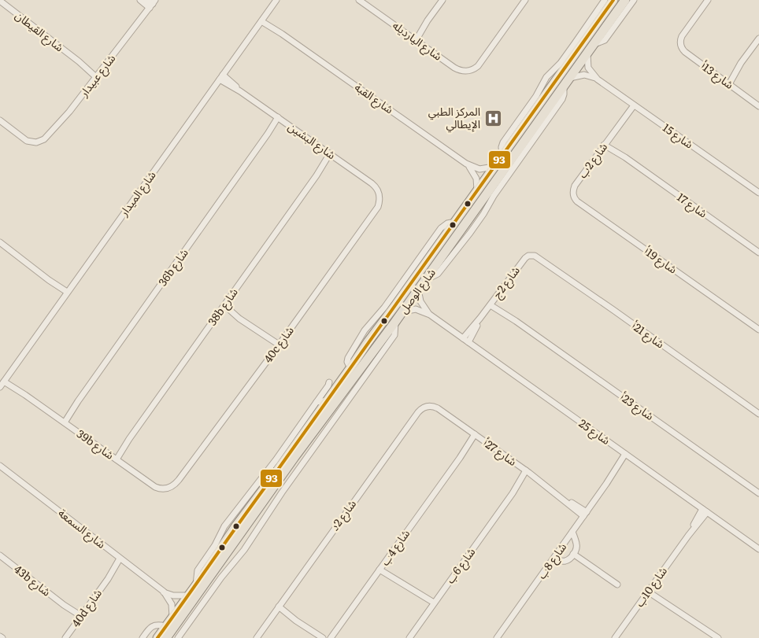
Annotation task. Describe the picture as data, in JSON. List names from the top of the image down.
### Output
{
  "streets": {
    "main road": ["شارع الوصل"],
    "street": [
      "شارع القيطان",
      "شارع اليارديله",
      "شارع عبيدار",
      "شارع 13أ",
      "شارع القبة",
      "شارع 15",
      "شارع البشين",
      "شارع 2ب",
      "شارع الميدار",
      "شارع 17",
      "شارع 19أ",
      "36b شارع",
      "شارع 2ج",
      "38b شارع",
      "شارع 21أ",
      "40c شارع",
      "شارع 23أ",
      "شارع 25",
      "39b شارع",
      "شارع 27أ",
      "شارع 2د",
      "شارع السمعة",
      "شارع 4ب",
      "شارع 8ب",
      "شارع 6ب",
      "43b شارع",
      "شارع 10ب",
      "40d شارع"
    ]
  },
  "crossings": [
    ["شارع القيطان", "شارع عبيدار"],
    ["شارع القبة", "شارع الميدار"],
    ["شارع القبة", "شارع الوصل"],
    ["شارع 15", "شارع 2ب"],
    ["شارع 15", "شارع الوصل"],
    ["شارع البشين", "شارع الميدار"],
    ["شارع البشين", "36b شارع"],
    ["شارع البشين", "38b شارع"],
    ["شارع البشين", "40c شارع"],
    ["شارع 2ب", "شارع 17"],
    ["شارع 2ب", "شارع 19أ"],
    ["شارع الميدار", "39b شارع"],
    ["36b شارع", "39b شارع"],
    ["شارع 2ج", "شارع 21أ"],
    ["شارع 2ج", "شارع 23أ"],
    ["شارع 2ج", "شارع 25"],
    ["شارع الوصل", "شارع 25"],
    ["شارع الوصل", "شارع السمعة"],
    ["38b شارع", "39b شارع"],
    ["40c شارع", "39b شارع"],
    ["شارع 25", "شارع 8ب"],
    ["شارع 25", "شارع 10ب"],
    ["شارع 27أ", "شارع 2د"],
    ["شارع 27أ", "شارع 4ب"],
    ["شارع 27أ", "شارع 8ب"],
    ["شارع 27أ", "شارع 6ب"],
    ["شارع السمعة", "40d شارع"],
    ["43b شارع", "40d شارع"]
  ],
  "places": {
    "hospital": ["المركز الطبي الإيطالي"]
  },
  "lines": ["transit line 93"]
}
